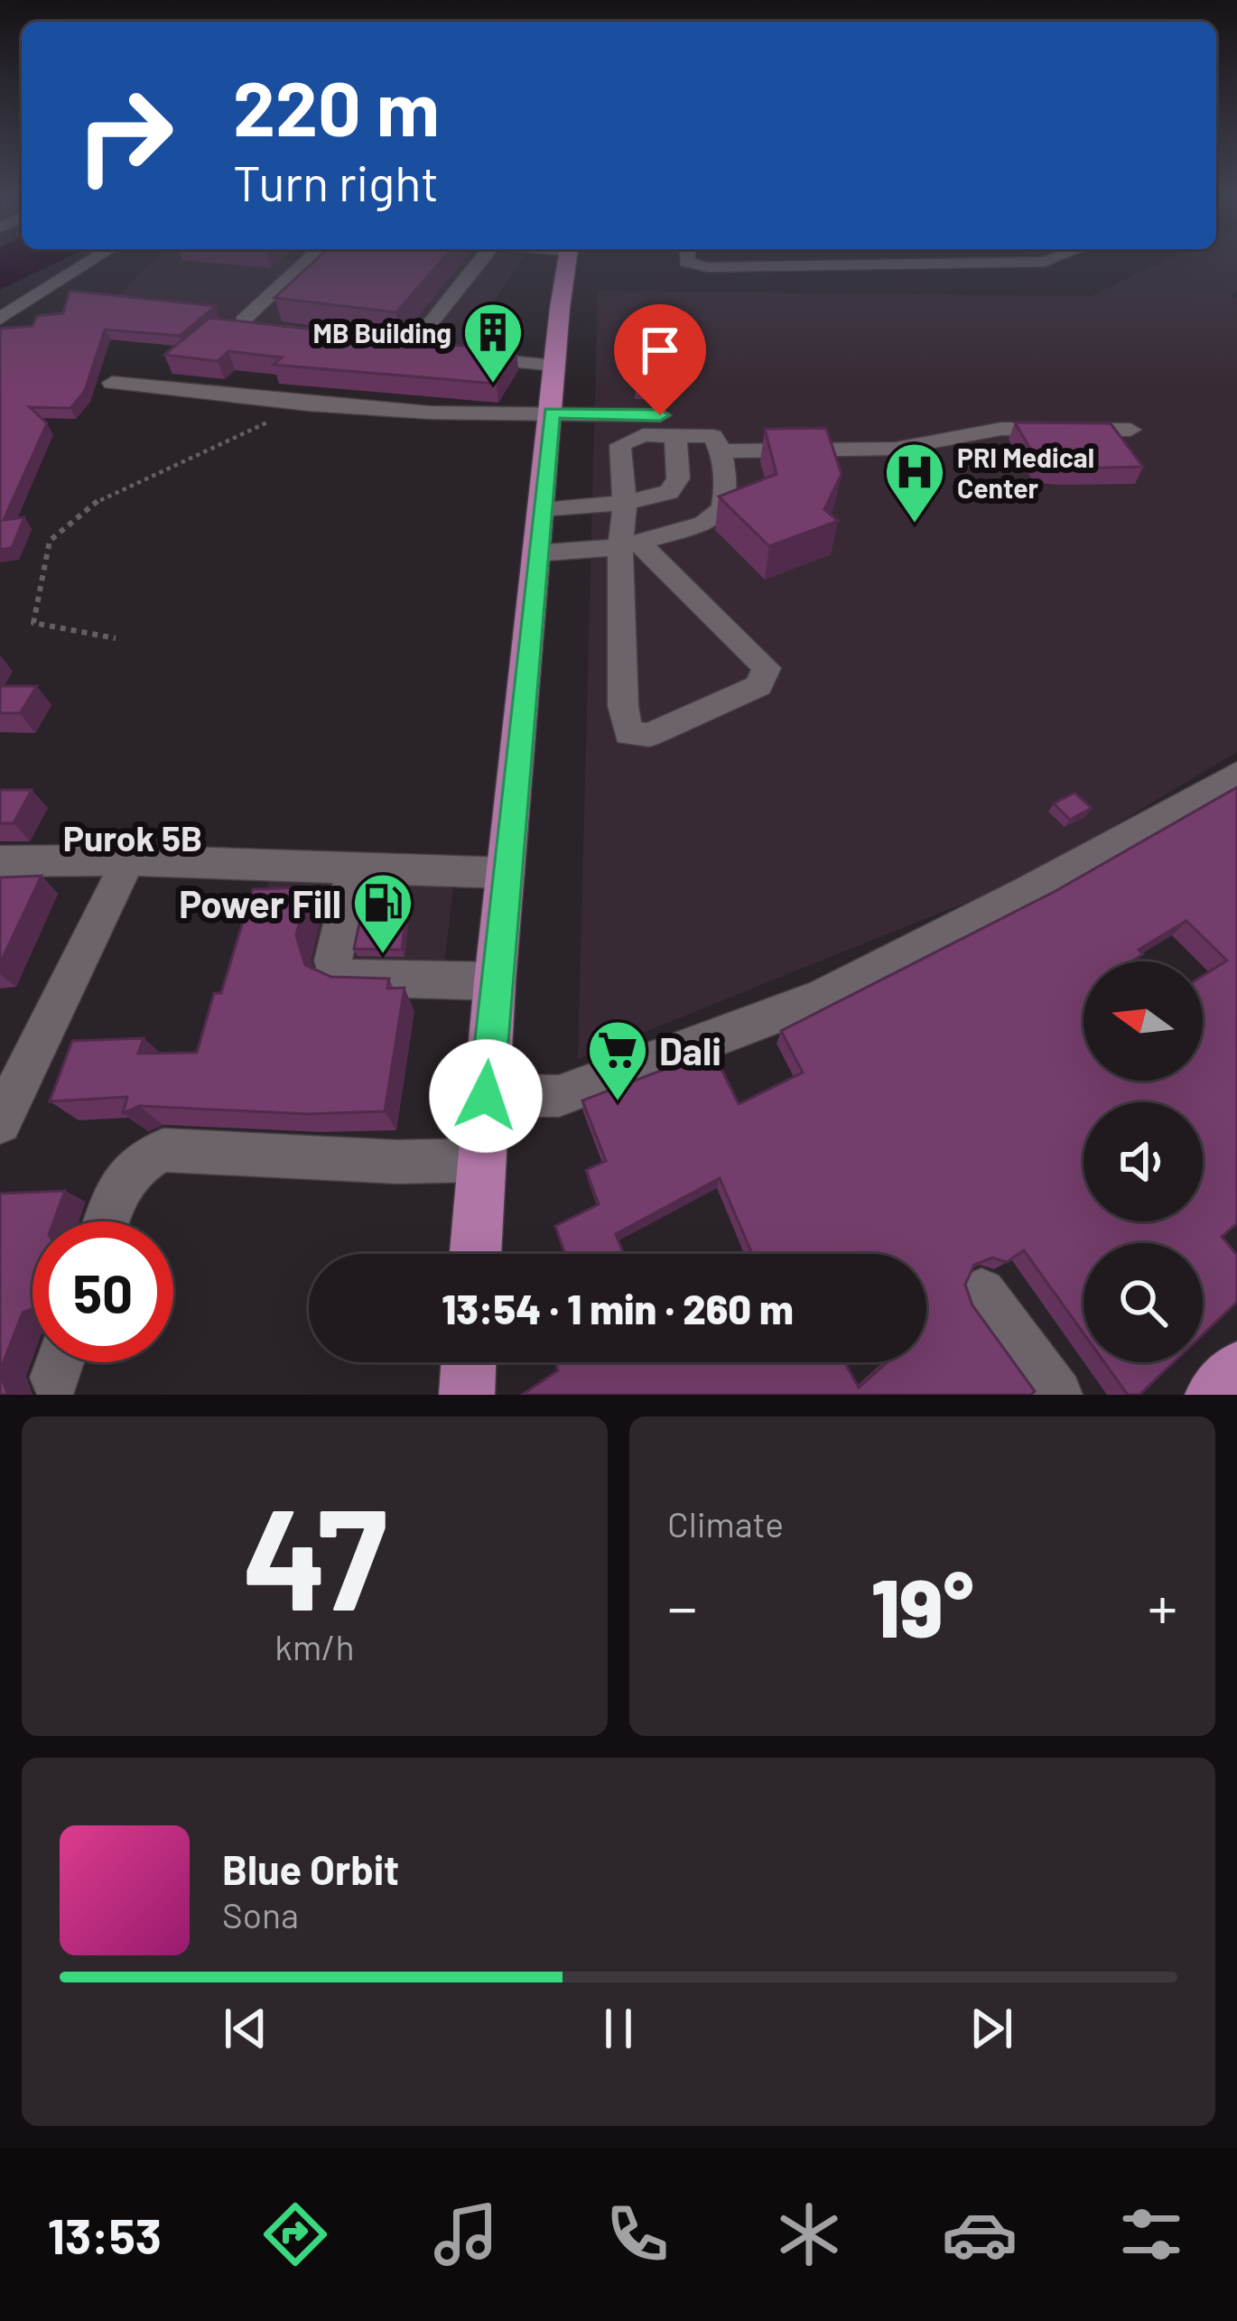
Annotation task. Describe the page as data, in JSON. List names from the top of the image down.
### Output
{
  "districts": ["Purok 5B"],
  "places": {
    "building": ["MB Building"],
    "hospital": ["PRI Medical Center"],
    "fuel station": ["Power Fill"],
    "supermarket": ["Dali"]
  },
  "north": "left",
  "page": {
    "turn": ["220 m", "Turn right"],
    "limit": "50",
    "trip": "13:54 · 1 min · 260 m",
    "tile": [
      ["47", "km/h"],
      "Climate"
    ],
    "heat": ["−", "19°", "+"],
    "song": ["Blue Orbit", "Sona"],
    "tabs": "13:53"
  }
}
